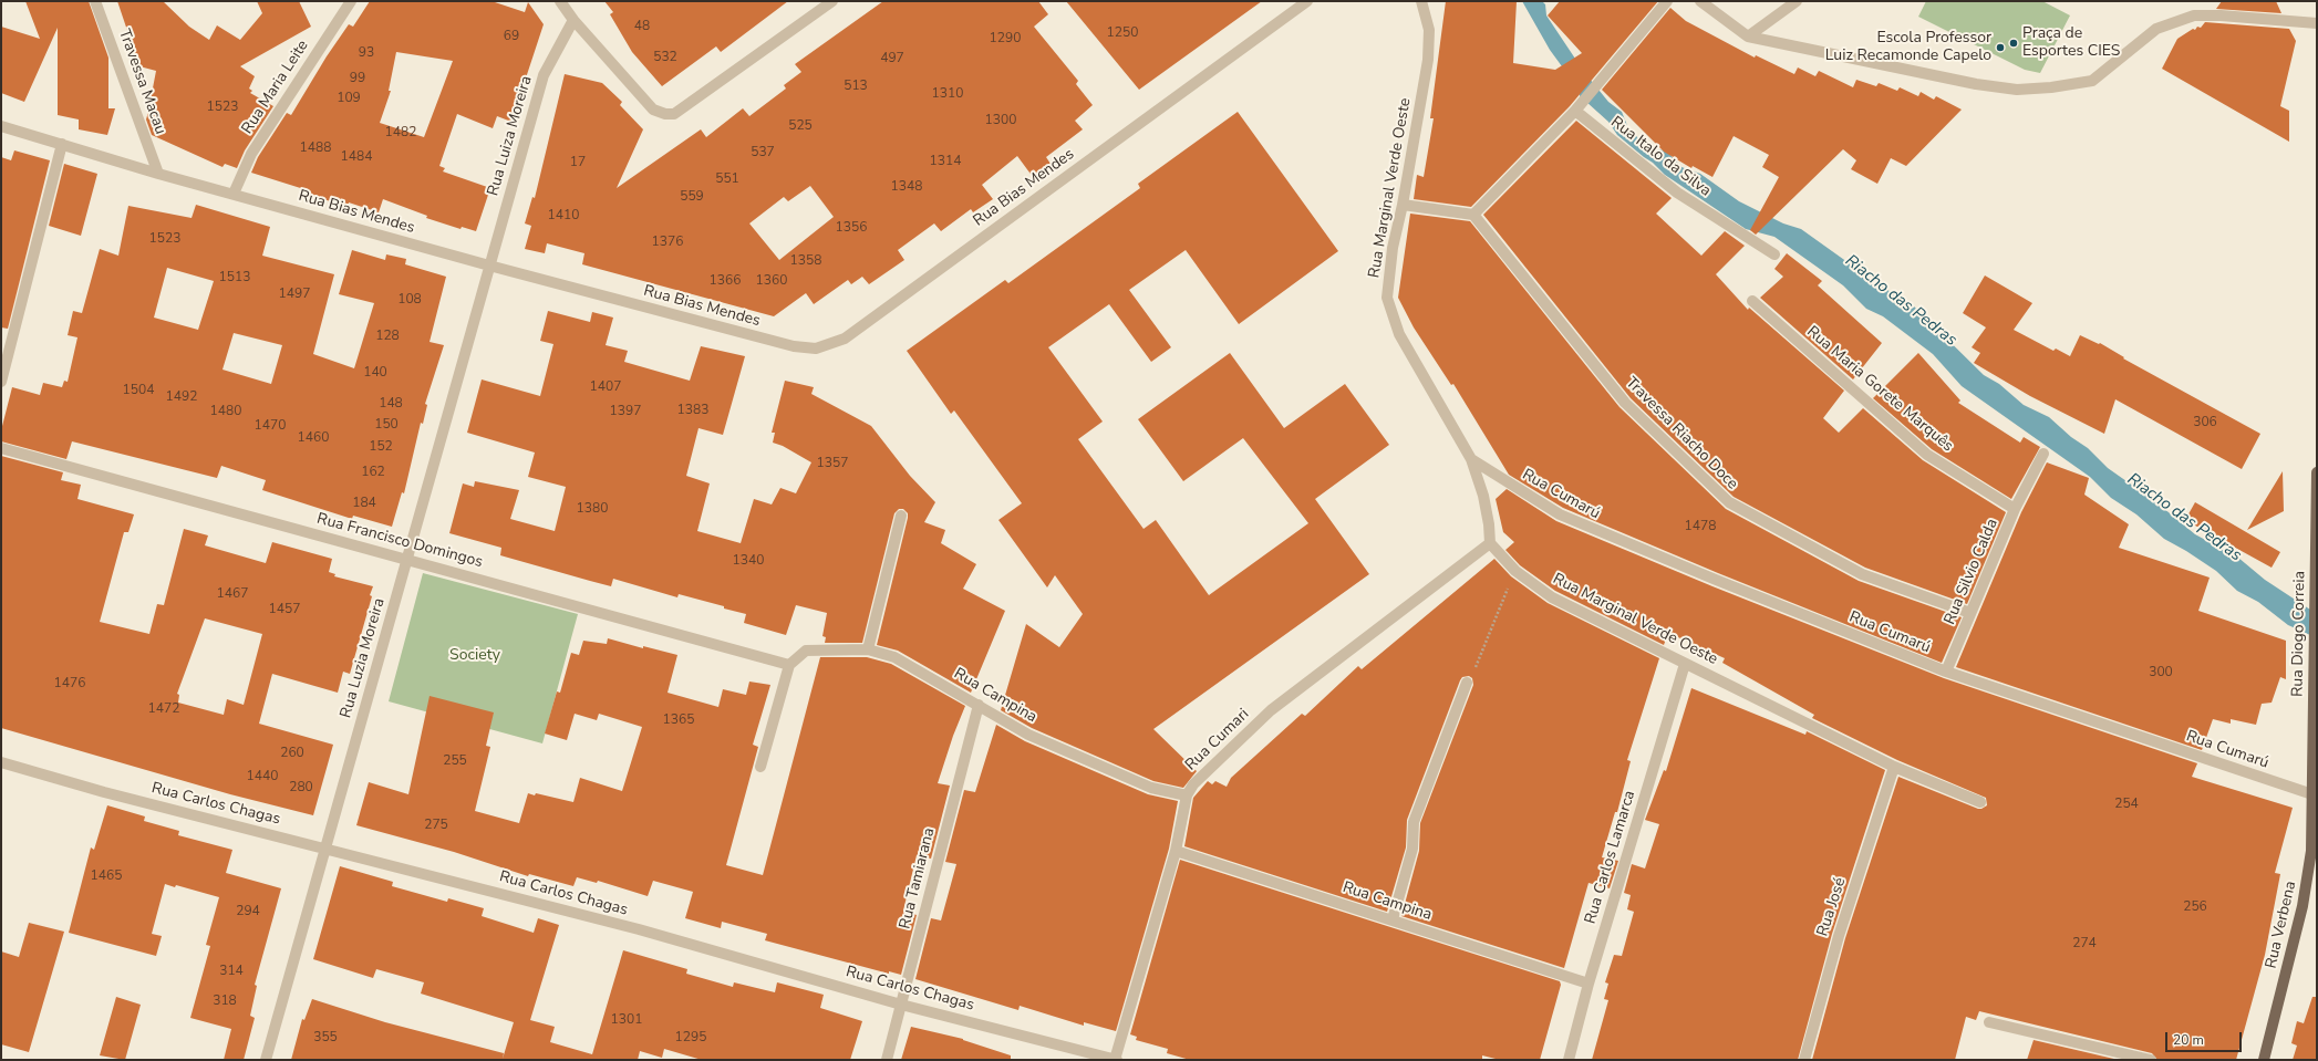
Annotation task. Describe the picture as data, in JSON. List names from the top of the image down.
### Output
{
  "streets": {
    "main road": ["Rua Diogo Correia", "Rua Verbena"],
    "street": [
      "Travessa Macau",
      "Rua Maria Leite",
      "Rua Luiza Moreira",
      "Rua Italo da Silva",
      "Rua Bias Mendes",
      "Rua Marginal Verde Oeste",
      "Rua Maria Gorete Marquês",
      "Travessa Riacho Doce",
      "Rua Cumarú",
      "Rua Francisco Domingos",
      "Rua Silvio Calda",
      "Rua Luzia Moreira",
      "Rua Campina",
      "Rua Cumari",
      "Rua Carlos Chagas",
      "Rua Carlos Lamarca",
      "Rua Tamiarana",
      "Rua José"
    ]
  },
  "crossings": [
    ["Travessa Macau", "Rua Bias Mendes"],
    ["Rua Maria Leite", "Rua Bias Mendes"],
    ["Rua Luiza Moreira", "Rua Bias Mendes"],
    ["Rua Luiza Moreira", "Rua Luzia Moreira"],
    ["Rua Bias Mendes", "Rua Luzia Moreira"],
    ["Rua Marginal Verde Oeste", "Rua Cumarú"],
    ["Rua Marginal Verde Oeste", "Rua Cumari"],
    ["Rua Marginal Verde Oeste", "Rua Carlos Lamarca"],
    ["Rua Marginal Verde Oeste", "Rua José"],
    ["Rua Maria Gorete Marquês", "Rua Silvio Calda"],
    ["Travessa Riacho Doce", "Rua Silvio Calda"],
    ["Rua Cumarú", "Rua Silvio Calda"],
    ["Rua Cumarú", "Rua Diogo Correia"],
    ["Rua Cumarú", "Rua Verbena"],
    ["Rua Francisco Domingos", "Rua Luzia Moreira"],
    ["Rua Francisco Domingos", "Rua Campina"],
    ["Rua Diogo Correia", "Rua Verbena"],
    ["Rua Luzia Moreira", "Rua Carlos Chagas"],
    ["Rua Campina", "Rua Cumari"],
    ["Rua Campina", "Rua Carlos Lamarca"],
    ["Rua Campina", "Rua Tamiarana"],
    ["Rua Cumari", "Rua Carlos Chagas"],
    ["Rua Carlos Chagas", "Rua Tamiarana"]
  ],
  "water": ["Riacho das Pedras"],
  "parks": ["Society"],
  "places": ["Praça de Esportes CIES", "Escola Professor Luiz Recamonde Capelo"],
  "house_numbers": [
    "48",
    "1250",
    "69",
    "1290",
    "93",
    "532",
    "497",
    "99",
    "513",
    "1310",
    "109",
    "1523",
    "1300",
    "525",
    "1482",
    "1488",
    "537",
    "1484",
    "1314",
    "17",
    "551",
    "1348",
    "559",
    "1410",
    "1356",
    "1523",
    "1376",
    "1358",
    "1513",
    "1366",
    "1360",
    "1497",
    "108",
    "128",
    "140",
    "1407",
    "1504",
    "1492",
    "148",
    "1383",
    "1480",
    "1397",
    "306",
    "150",
    "1470",
    "1460",
    "152",
    "1357",
    "162",
    "184",
    "1380",
    "1478",
    "1340",
    "1467",
    "1457",
    "300",
    "1476",
    "1472",
    "1365",
    "260",
    "255",
    "1440",
    "280",
    "254",
    "275",
    "1465",
    "256",
    "294",
    "274",
    "314",
    "318",
    "1301",
    "355",
    "1295"
  ],
  "scale_bar": "20 m"
}
